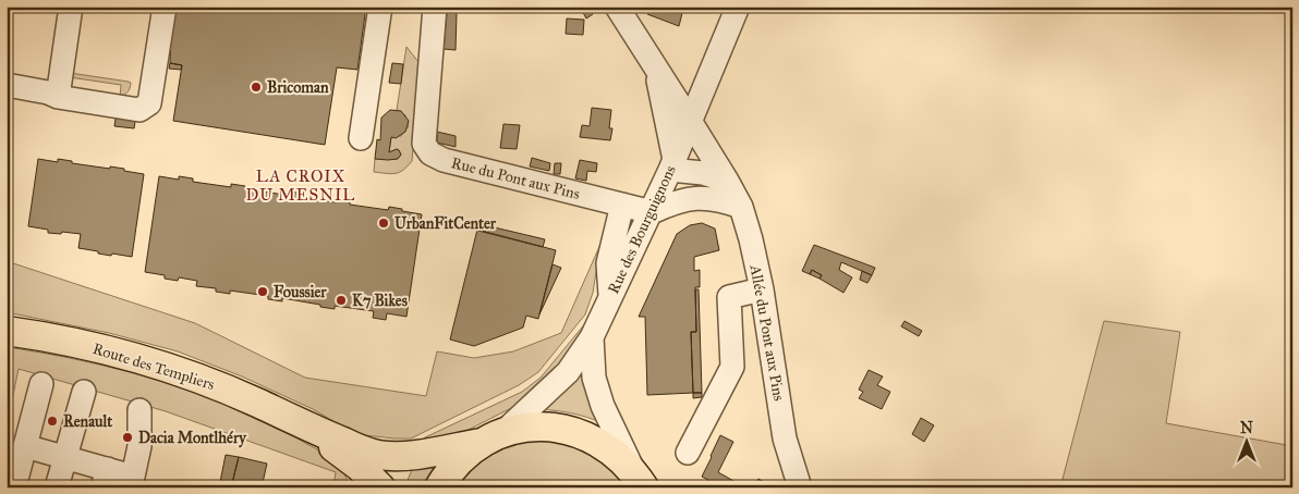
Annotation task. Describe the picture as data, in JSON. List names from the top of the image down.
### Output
{
  "streets": {
    "main road": ["Route des Templiers"],
    "street": ["Rue du Pont aux Pins", "Rue des Bourguignons", "Allée du Pont aux Pins"]
  },
  "crossings": [
    ["Rue du Pont aux Pins", "Rue des Bourguignons"],
    ["Rue des Bourguignons", "Allée du Pont aux Pins"],
    ["Rue des Bourguignons", "Route des Templiers"]
  ],
  "districts": ["LA CROIX DU MESNIL"],
  "places": [
    "Bricoman",
    "UrbanFitCenter",
    "Foussier",
    "K7 Bikes",
    "Renault",
    "Dacia Montlhéry"
  ],
  "north": "top"
}
